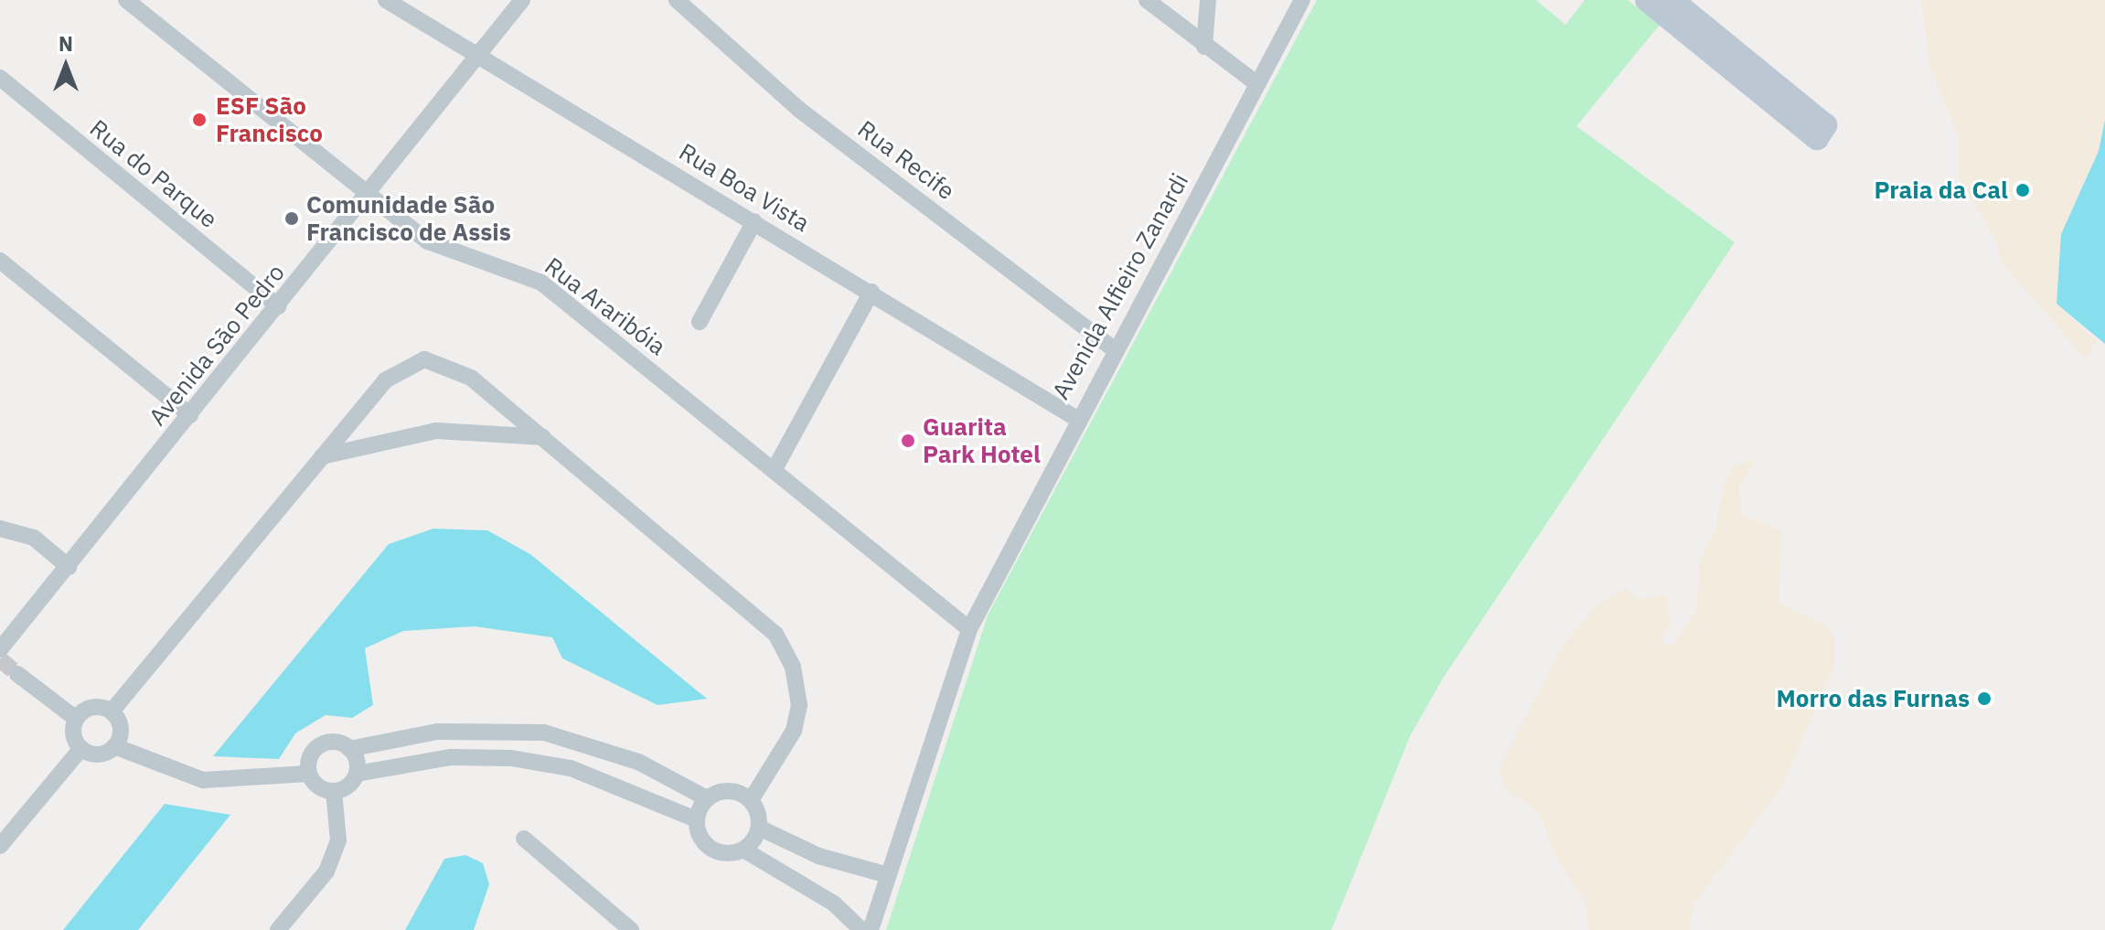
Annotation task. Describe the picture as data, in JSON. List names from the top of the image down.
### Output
{
  "streets": {
    "street": [
      "Rua Recife",
      "Rua do Parque",
      "Rua Boa Vista",
      "Avenida Alfieiro Zanardi",
      "Rua Araribóia",
      "Avenida São Pedro"
    ]
  },
  "crossings": [
    ["Rua Recife", "Avenida Alfieiro Zanardi"],
    ["Rua do Parque", "Avenida São Pedro"],
    ["Rua Boa Vista", "Avenida Alfieiro Zanardi"],
    ["Rua Boa Vista", "Avenida São Pedro"],
    ["Avenida Alfieiro Zanardi", "Rua Araribóia"],
    ["Rua Araribóia", "Avenida São Pedro"]
  ],
  "places": [
    "ESF São Francisco",
    "Praia da Cal",
    "Comunidade São Francisco de Assis",
    "Guarita Park Hotel",
    "Morro das Furnas"
  ],
  "north": "top"
}
